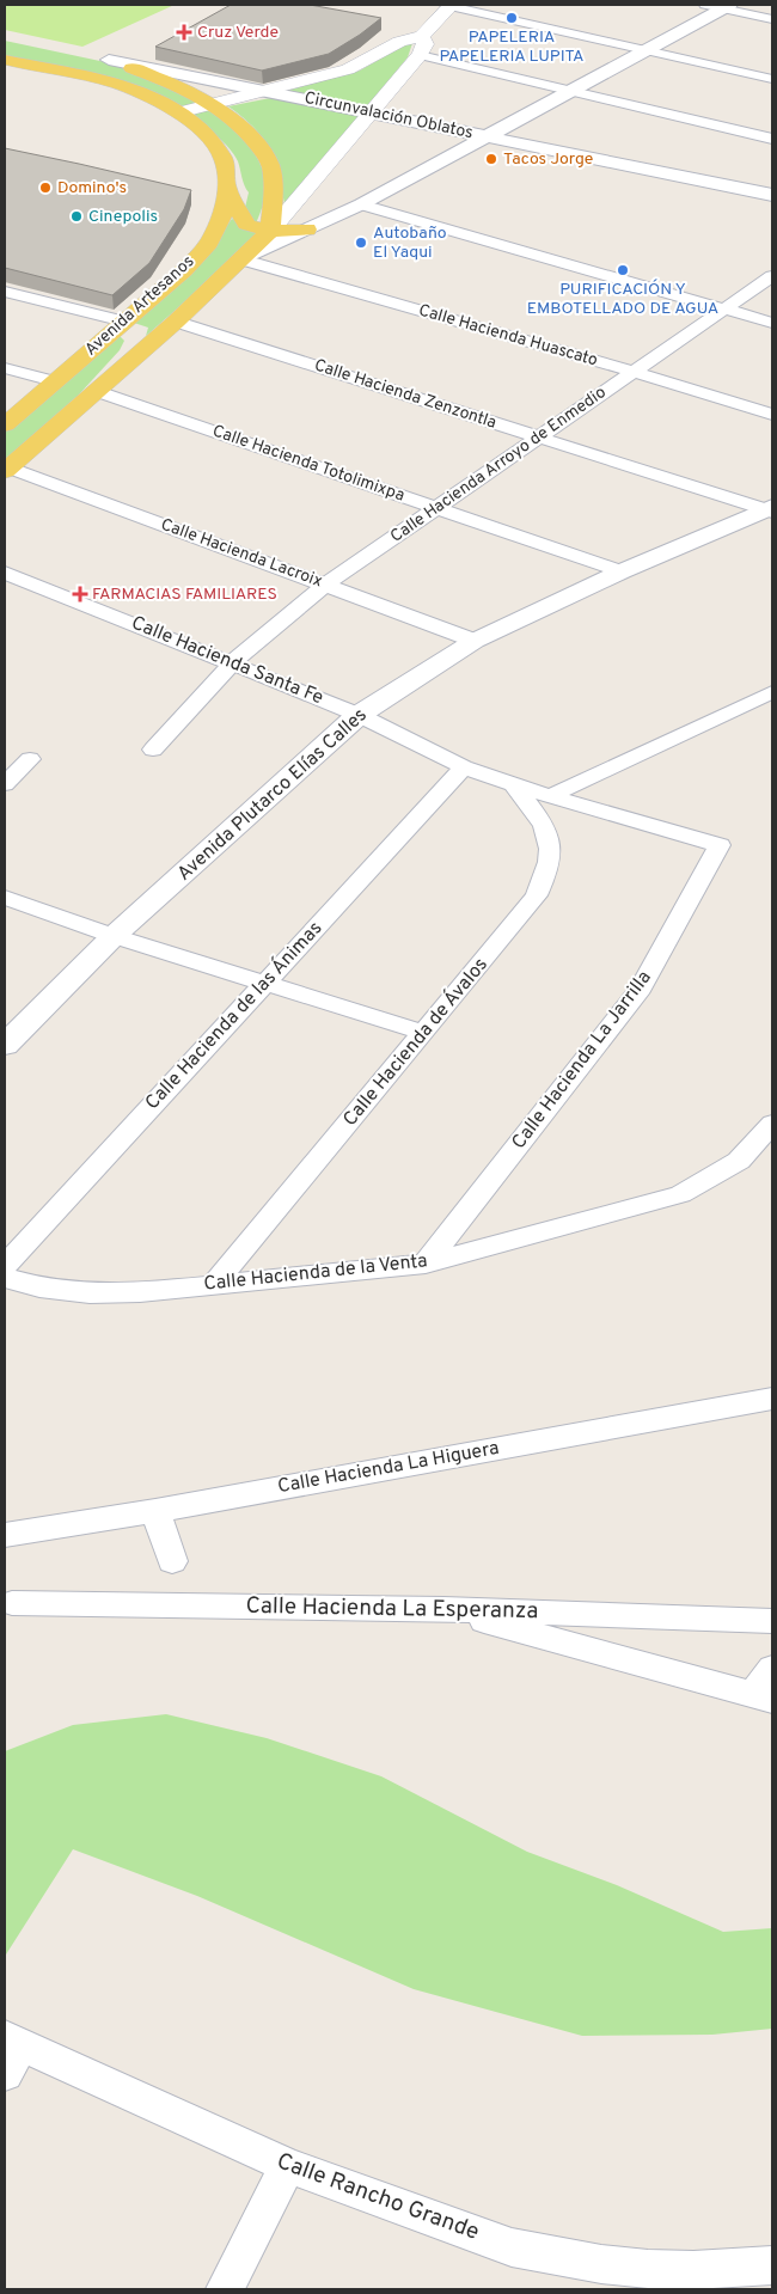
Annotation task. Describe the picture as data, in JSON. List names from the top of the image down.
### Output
{
  "streets": {
    "main road": ["Avenida Artesanos"],
    "street": [
      "Circunvalación Oblatos",
      "Calle Hacienda Huascato",
      "Calle Hacienda Zenzontla",
      "Calle Hacienda Totolimixpa",
      "Calle Hacienda Arroyo de Enmedio",
      "Calle Hacienda Lacroix",
      "Calle Hacienda Santa Fe",
      "Avenida Plutarco Elías Calles",
      "Calle Hacienda de las Ánimas",
      "Calle Hacienda de Ávalos",
      "Calle Hacienda La Jarrilla",
      "Calle Hacienda de la Venta",
      "Calle Hacienda La Higuera",
      "Calle Hacienda La Esperanza",
      "Calle Rancho Grande"
    ]
  },
  "crossings": [
    ["Circunvalación Oblatos", "Avenida Artesanos"],
    ["Avenida Artesanos", "Calle Hacienda Huascato"],
    ["Avenida Artesanos", "Calle Hacienda Zenzontla"],
    ["Avenida Artesanos", "Calle Hacienda Totolimixpa"],
    ["Avenida Artesanos", "Calle Hacienda Lacroix"],
    ["Calle Hacienda Huascato", "Calle Hacienda Arroyo de Enmedio"],
    ["Calle Hacienda Zenzontla", "Calle Hacienda Arroyo de Enmedio"],
    ["Calle Hacienda Zenzontla", "Avenida Plutarco Elías Calles"],
    ["Calle Hacienda Totolimixpa", "Calle Hacienda Arroyo de Enmedio"],
    ["Calle Hacienda Totolimixpa", "Avenida Plutarco Elías Calles"],
    ["Calle Hacienda Arroyo de Enmedio", "Calle Hacienda Lacroix"],
    ["Calle Hacienda Arroyo de Enmedio", "Calle Hacienda Santa Fe"],
    ["Calle Hacienda Lacroix", "Avenida Plutarco Elías Calles"],
    ["Calle Hacienda Santa Fe", "Avenida Plutarco Elías Calles"],
    ["Calle Hacienda Santa Fe", "Calle Hacienda de las Ánimas"],
    ["Calle Hacienda Santa Fe", "Calle Hacienda de Ávalos"],
    ["Calle Hacienda Santa Fe", "Calle Hacienda La Jarrilla"],
    ["Calle Hacienda de Ávalos", "Calle Hacienda de la Venta"],
    ["Calle Hacienda La Jarrilla", "Calle Hacienda de la Venta"]
  ],
  "places": {
    "other": [
      "PAPELERIA PAPELERIA LUPITA",
      "Tacos Jorge",
      "Domino's",
      "Cinepolis",
      "Autobaño El Yaqui",
      "PURIFICACIÓN Y EMBOTELLADO DE AGUA"
    ],
    "health": ["Cruz Verde", "FARMACIAS FAMILIARES"]
  }
}
